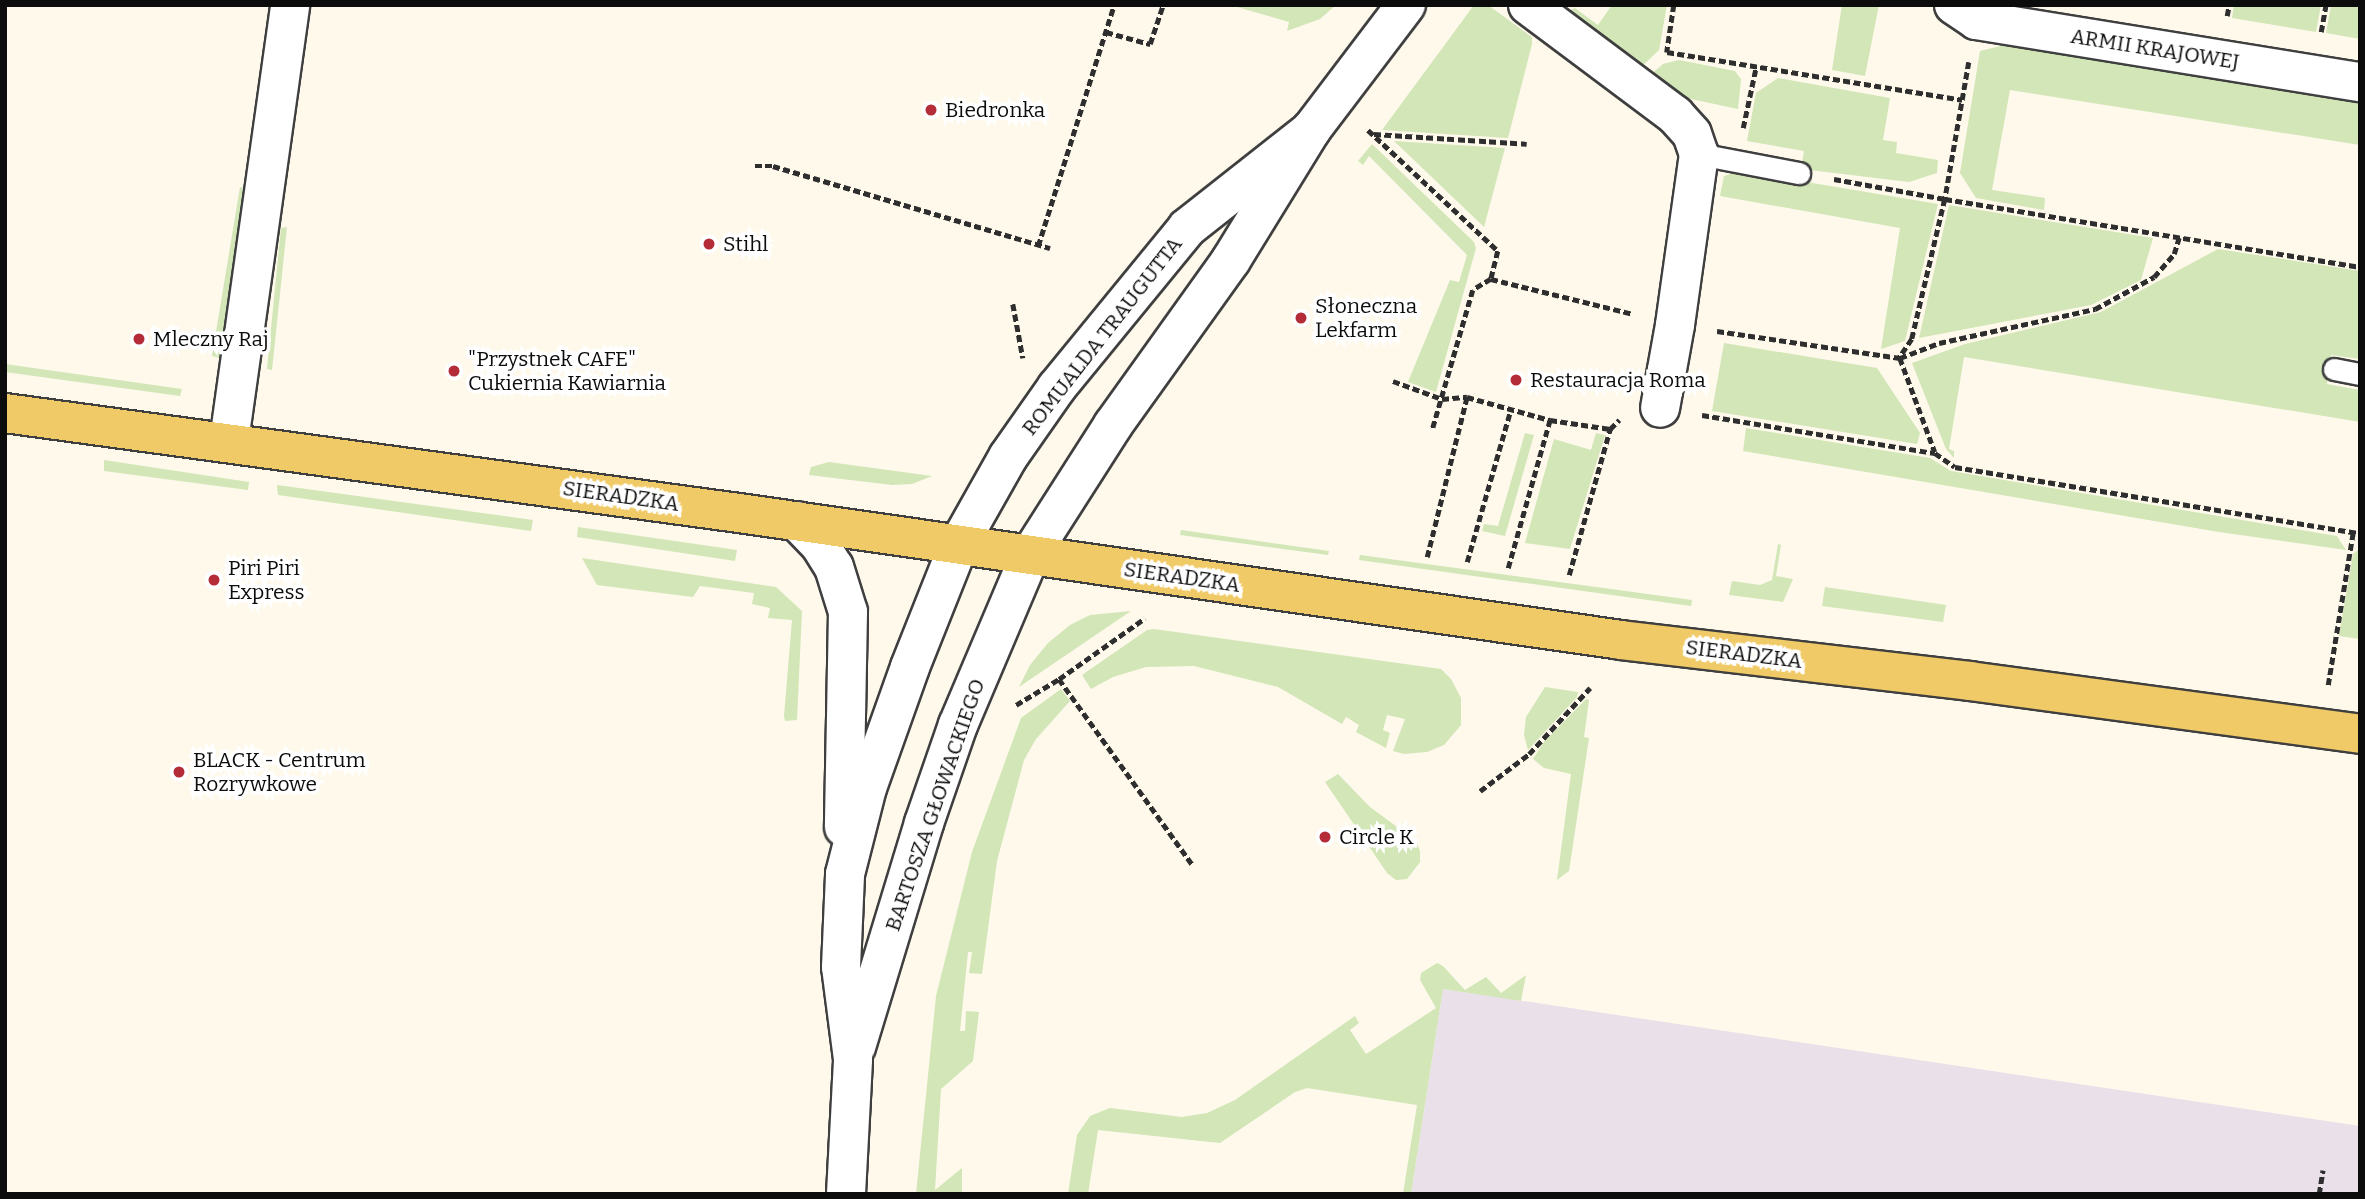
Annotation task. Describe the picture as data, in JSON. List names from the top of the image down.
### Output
{
  "streets": {
    "main road": ["SIERADZKA"],
    "street": ["ARMII KRAJOWEJ", "ROMUALDA TRAUGUTTA", "BARTOSZA GŁOWACKIEGO"]
  },
  "crossings": [
    ["ROMUALDA TRAUGUTTA", "SIERADZKA"],
    ["ROMUALDA TRAUGUTTA", "BARTOSZA GŁOWACKIEGO"],
    ["SIERADZKA", "BARTOSZA GŁOWACKIEGO"]
  ],
  "places": [
    "Biedronka",
    "Stihl",
    "Słoneczna Lekfarm",
    "Mleczny Raj",
    "\"Przystnek CAFE\" Cukiernia Kawiarnia",
    "Restauracja Roma",
    "Piri Piri Express",
    "BLACK - Centrum Rozrywkowe",
    "Circle K"
  ]
}
